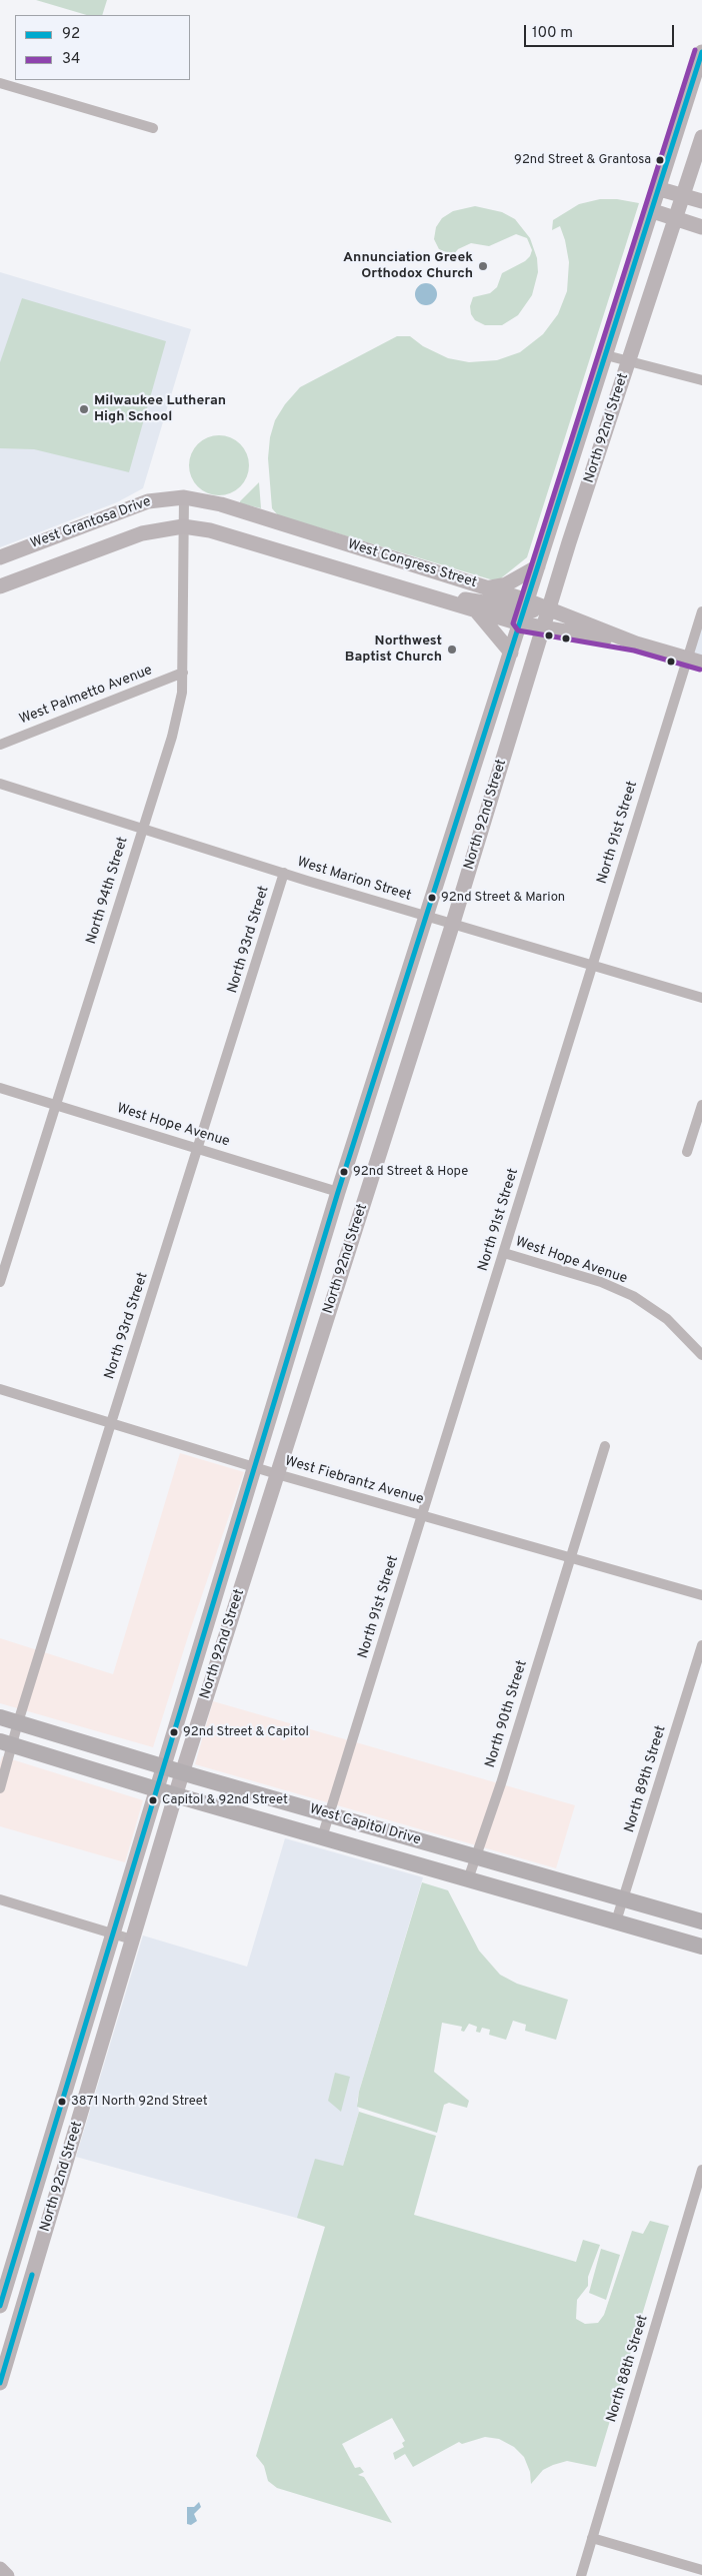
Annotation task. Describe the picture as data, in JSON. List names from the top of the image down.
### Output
{
  "streets": {
    "main road": [
      "North 92nd Street",
      "West Grantosa Drive",
      "West Congress Street",
      "West Capitol Drive"
    ],
    "street": [
      "West Palmetto Avenue",
      "North 91st Street",
      "West Marion Street",
      "North 94th Street",
      "North 93rd Street",
      "West Hope Avenue",
      "West Fiebrantz Avenue",
      "North 90th Street",
      "North 89th Street",
      "North 88th Street"
    ]
  },
  "crossings": [
    ["North 92nd Street", "West Congress Street"],
    ["North 92nd Street", "West Marion Street"],
    ["North 92nd Street", "West Hope Avenue"],
    ["North 92nd Street", "West Fiebrantz Avenue"],
    ["North 92nd Street", "West Capitol Drive"],
    ["West Grantosa Drive", "West Congress Street"],
    ["West Grantosa Drive", "North 94th Street"],
    ["West Congress Street", "North 91st Street"],
    ["West Congress Street", "North 94th Street"],
    ["West Palmetto Avenue", "North 94th Street"],
    ["North 91st Street", "West Marion Street"],
    ["North 91st Street", "West Hope Avenue"],
    ["North 91st Street", "West Fiebrantz Avenue"],
    ["North 91st Street", "West Capitol Drive"],
    ["West Marion Street", "North 94th Street"],
    ["West Marion Street", "North 93rd Street"],
    ["North 94th Street", "West Hope Avenue"],
    ["North 93rd Street", "West Hope Avenue"],
    ["North 93rd Street", "West Fiebrantz Avenue"],
    ["North 93rd Street", "West Capitol Drive"],
    ["West Fiebrantz Avenue", "North 90th Street"],
    ["North 90th Street", "West Capitol Drive"],
    ["North 89th Street", "West Capitol Drive"]
  ],
  "places": [
    "92nd Street & Grantosa",
    "Annunciation Greek Orthodox Church",
    "Milwaukee Lutheran High School",
    "Northwest Baptist Church",
    "92nd Street & Marion",
    "92nd Street & Hope",
    "92nd Street & Capitol",
    "Capitol & 92nd Street",
    "3871 North 92nd Street"
  ],
  "lines": ["transit line 34", "transit line 92"],
  "legend": ["92", "34"],
  "scale_bar": "100 m"
}
